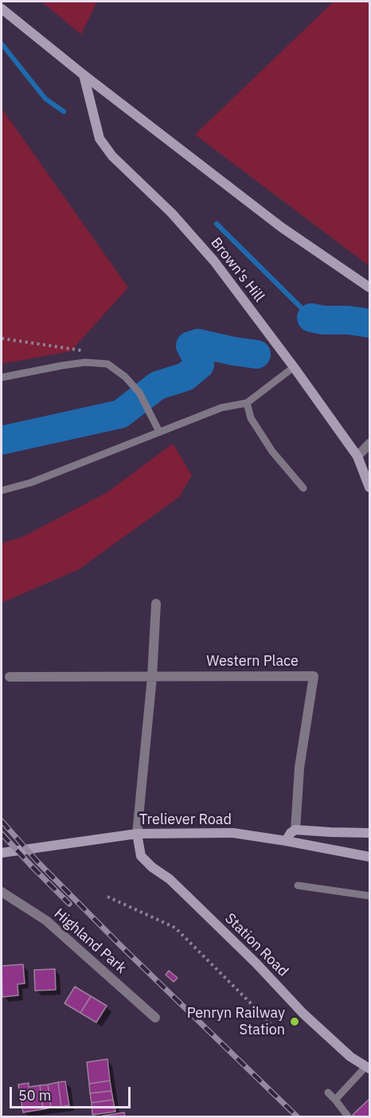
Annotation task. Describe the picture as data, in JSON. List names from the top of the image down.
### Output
{
  "streets": {
    "street": [
      "Brown's Hill",
      "Western Place",
      "Treliever Road",
      "Highland Park",
      "Station Road"
    ]
  },
  "crossings": [
    ["Treliever Road", "Station Road"]
  ],
  "places": ["Penryn Railway Station"],
  "scale_bar": "50 m"
}
